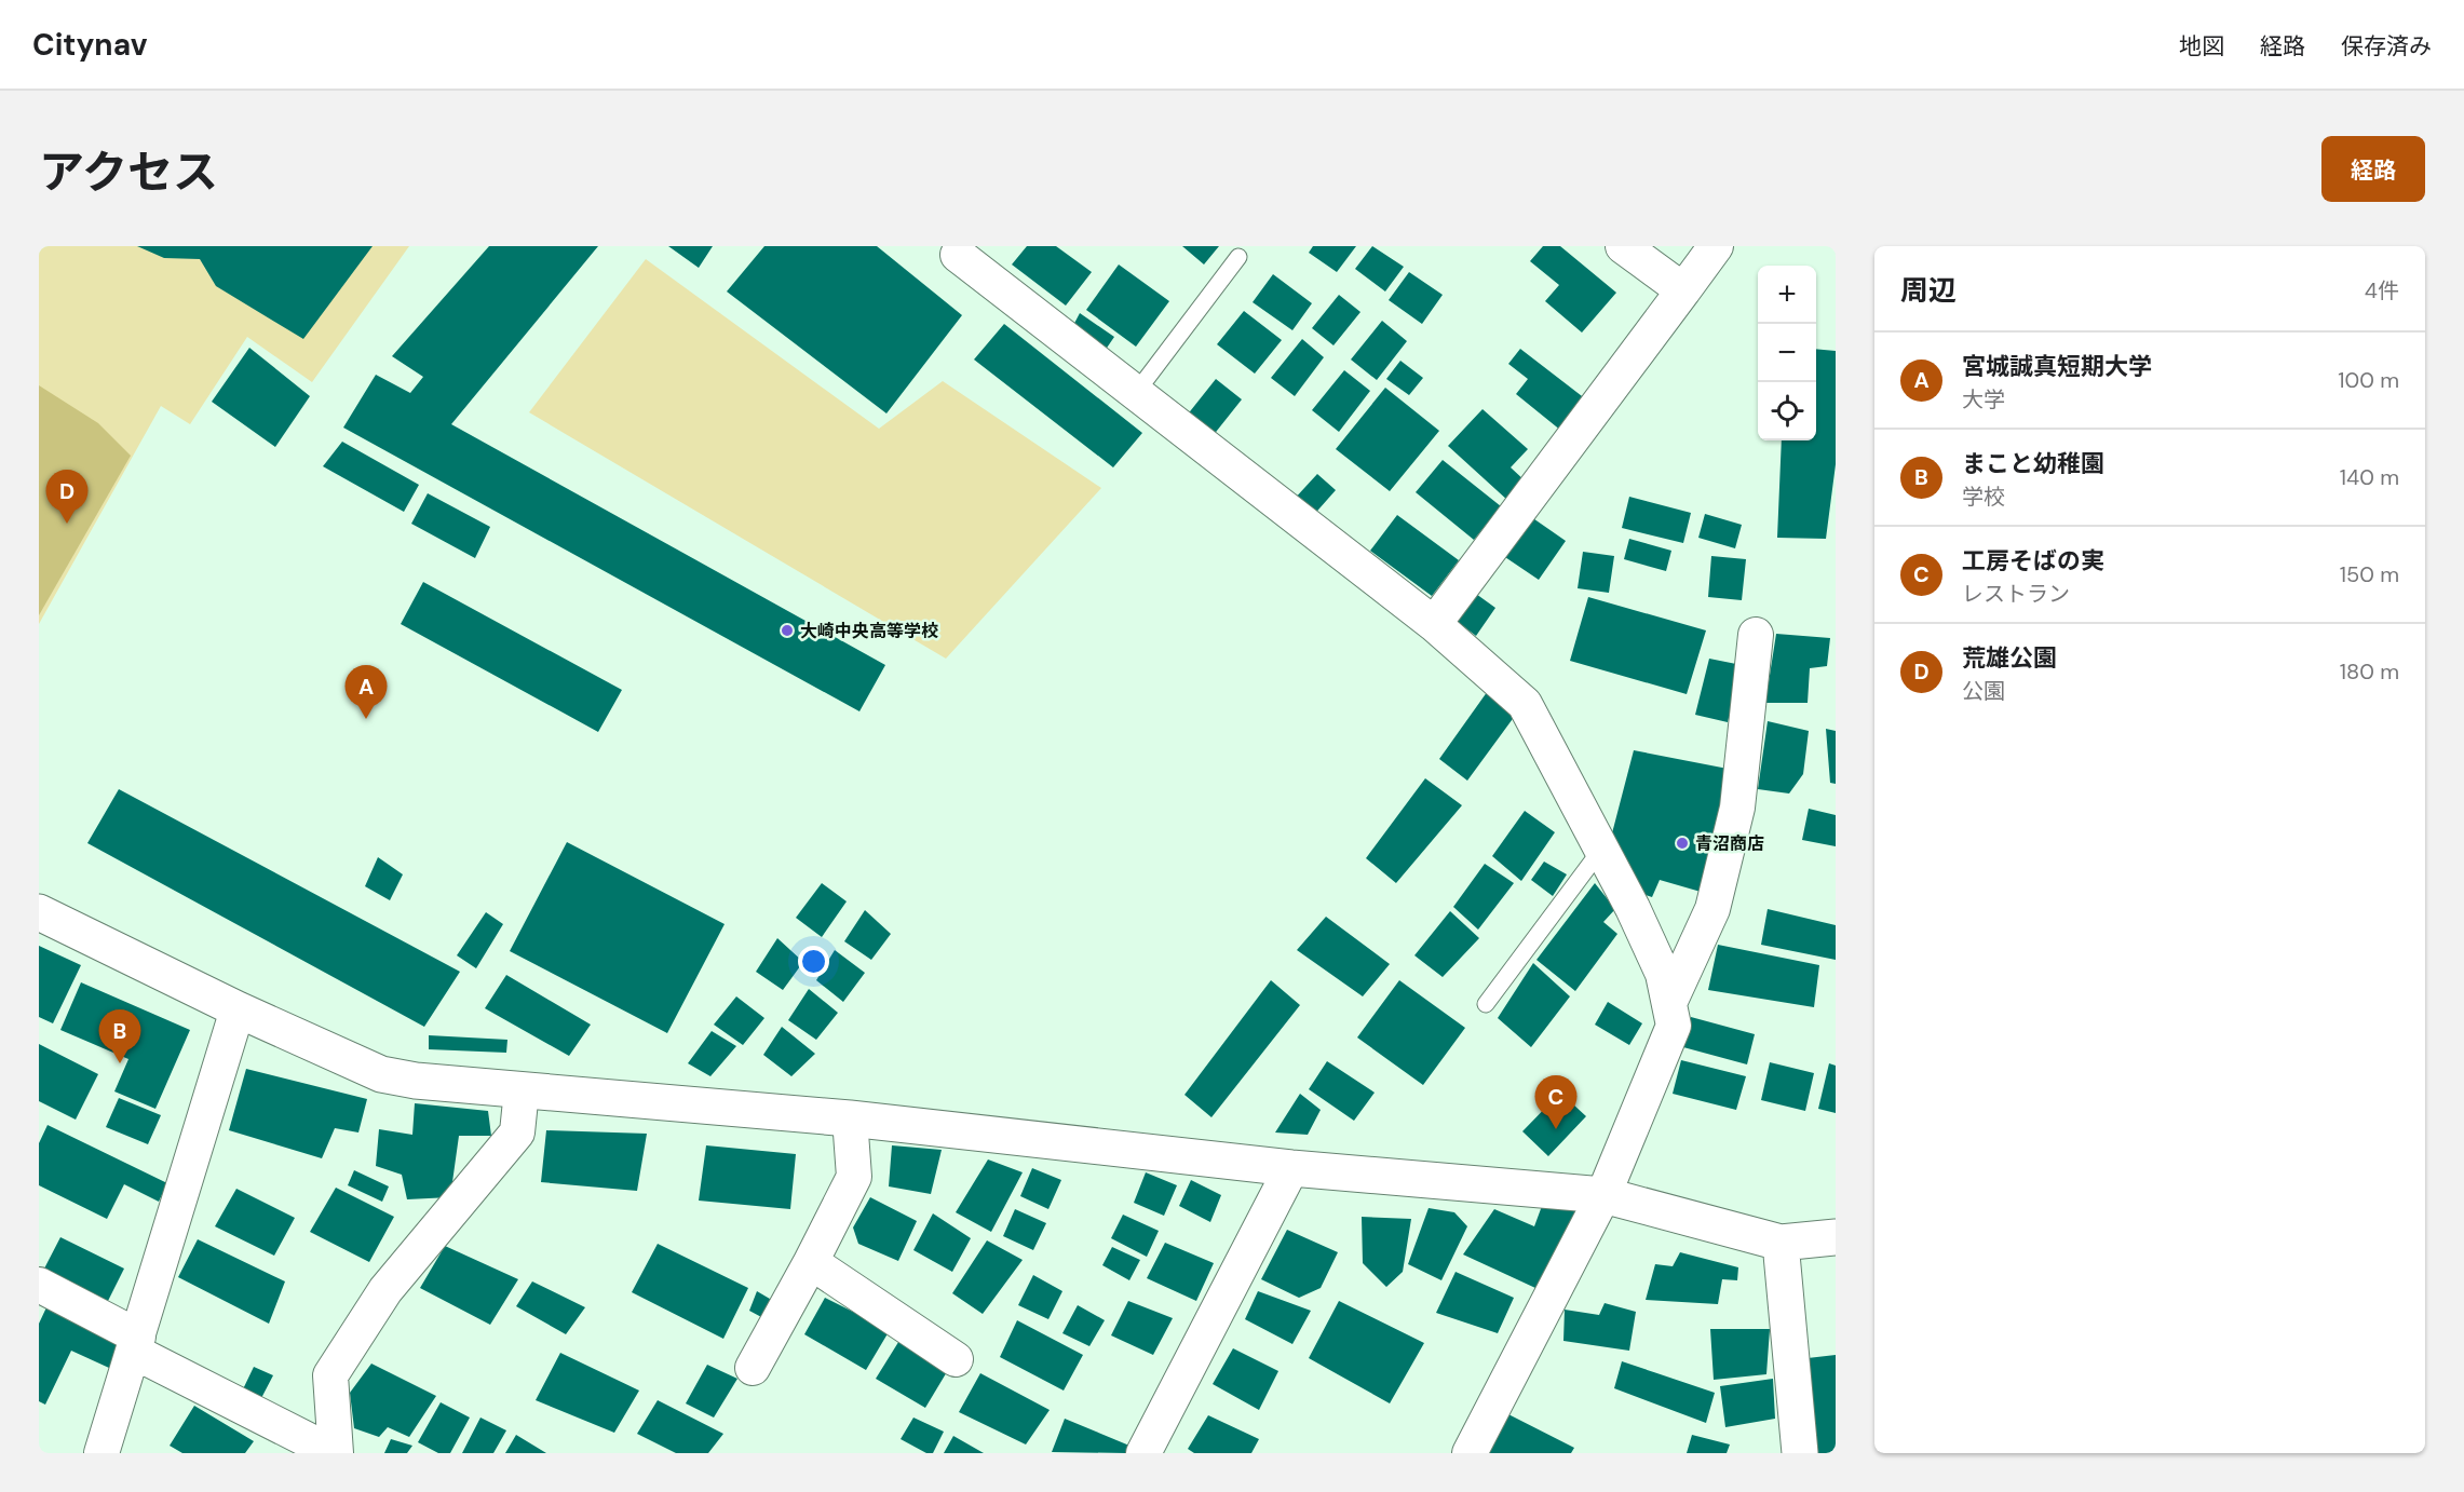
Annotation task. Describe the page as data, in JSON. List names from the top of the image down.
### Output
{
  "places": ["大崎中央高等学校", "青沼商店"],
  "page": {
    "header": "Citynav",
    "nav": ["地図", "経路", "保存済み"],
    "title": "アクセス",
    "buttons": "経路",
    "heading": ["周辺", "4件"],
    "map_buttons": ["+", "−"],
    "list": [
      {
        "mark": "A",
        "name": "宮城誠真短期大学",
        "note": "大学",
        "value": "100 m"
      },
      {
        "mark": "B",
        "name": "まこと幼稚園",
        "note": "学校",
        "value": "140 m"
      },
      {
        "mark": "C",
        "name": "工房そばの実",
        "note": "レストラン",
        "value": "150 m"
      },
      {
        "mark": "D",
        "name": "荒雄公園",
        "note": "公園",
        "value": "180 m"
      }
    ],
    "pins": [
      "D",
      "A",
      "B",
      "C"
    ]
  }
}
